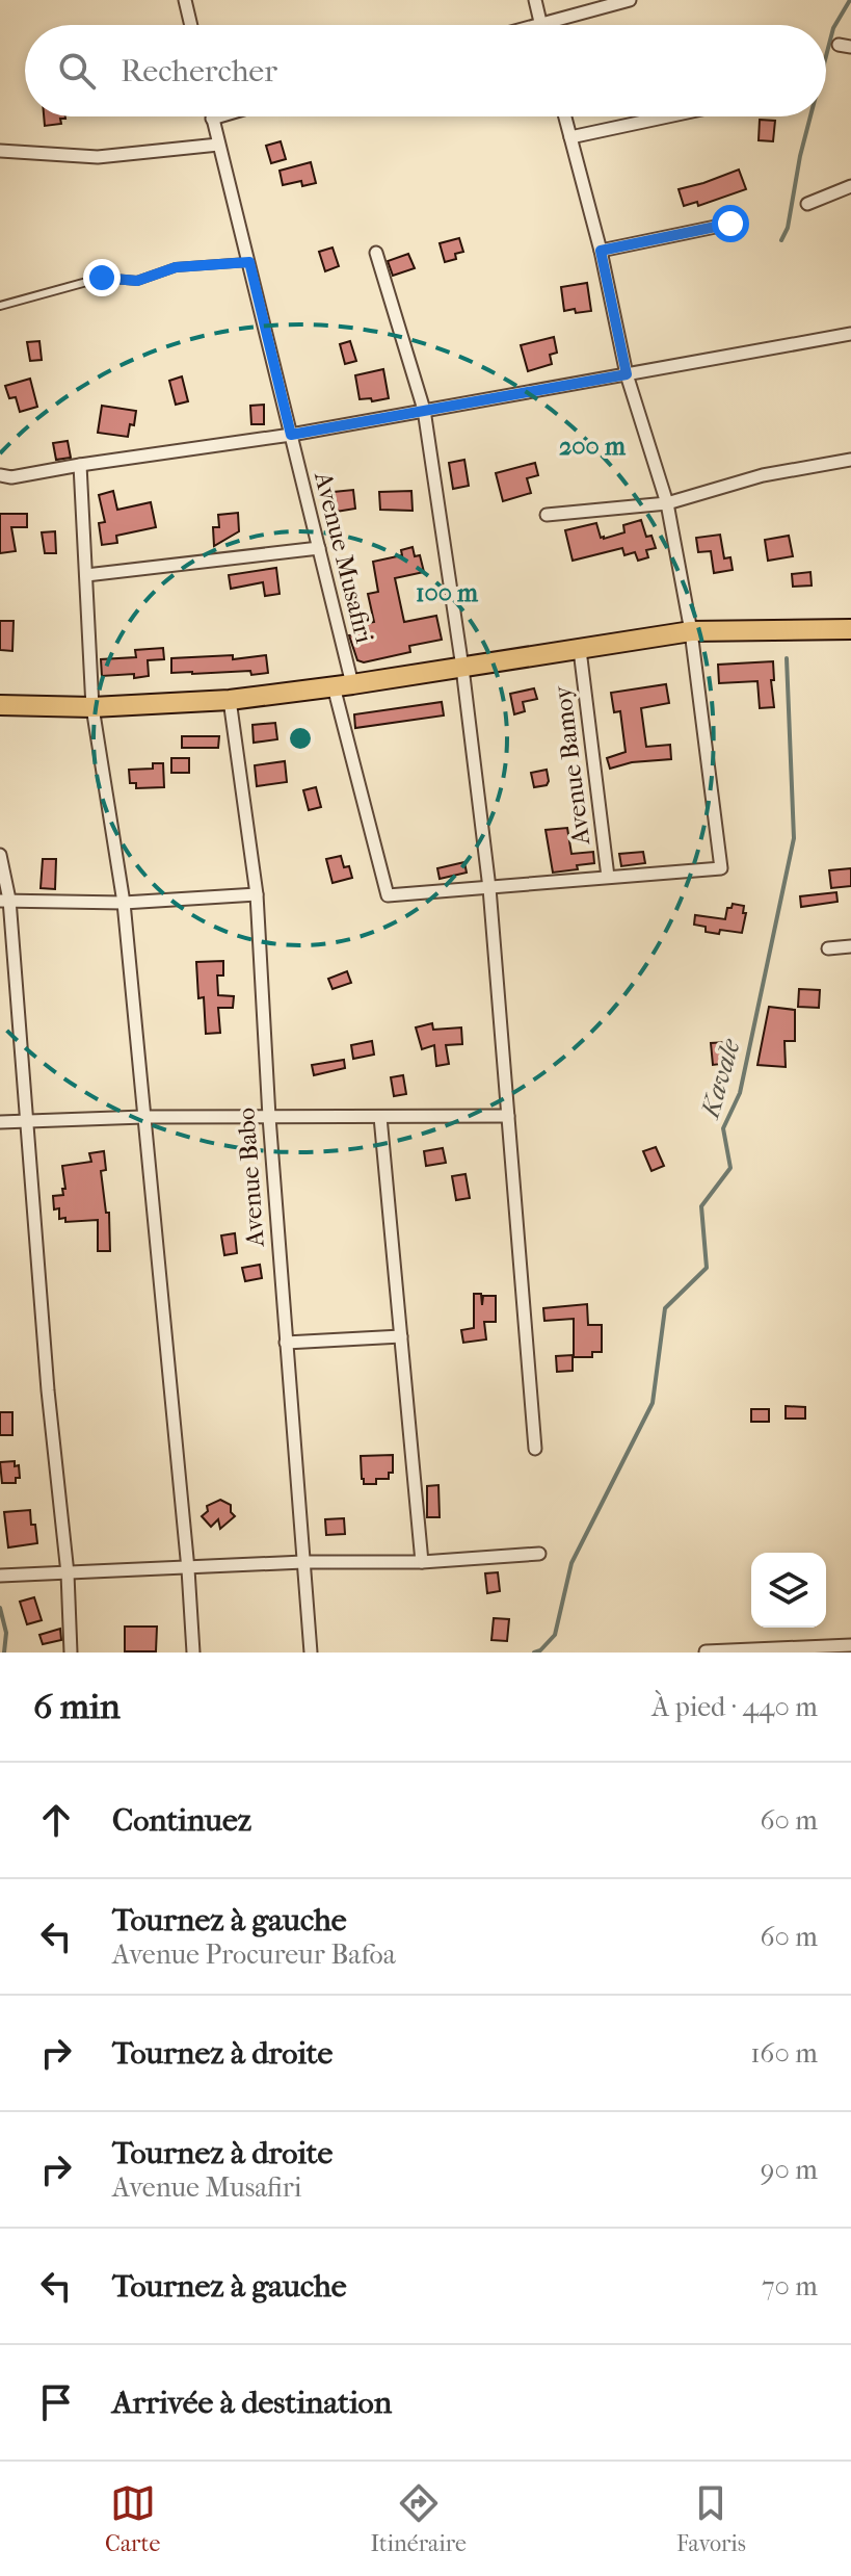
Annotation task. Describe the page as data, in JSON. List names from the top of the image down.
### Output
{
  "streets": {
    "street": ["Avenue Musafiri", "Avenue Bamoy", "Avenue Babo"]
  },
  "water": ["Kavale"],
  "page": {
    "search": "Rechercher",
    "heading": ["6 min", "À pied · 440 m"],
    "list": [
      ["Continuez", "60 m"],
      ["Tournez à gauche", "Avenue Procureur Bafoa", "60 m"],
      ["Tournez à droite", "160 m"],
      ["Tournez à droite", "Avenue Musafiri", "90 m"],
      ["Tournez à gauche", "70 m"],
      "Arrivée à destination"
    ],
    "nav": ["Carte", "Itinéraire", "Favoris"]
  },
  "rings": ["200 m", "100 m"]
}
